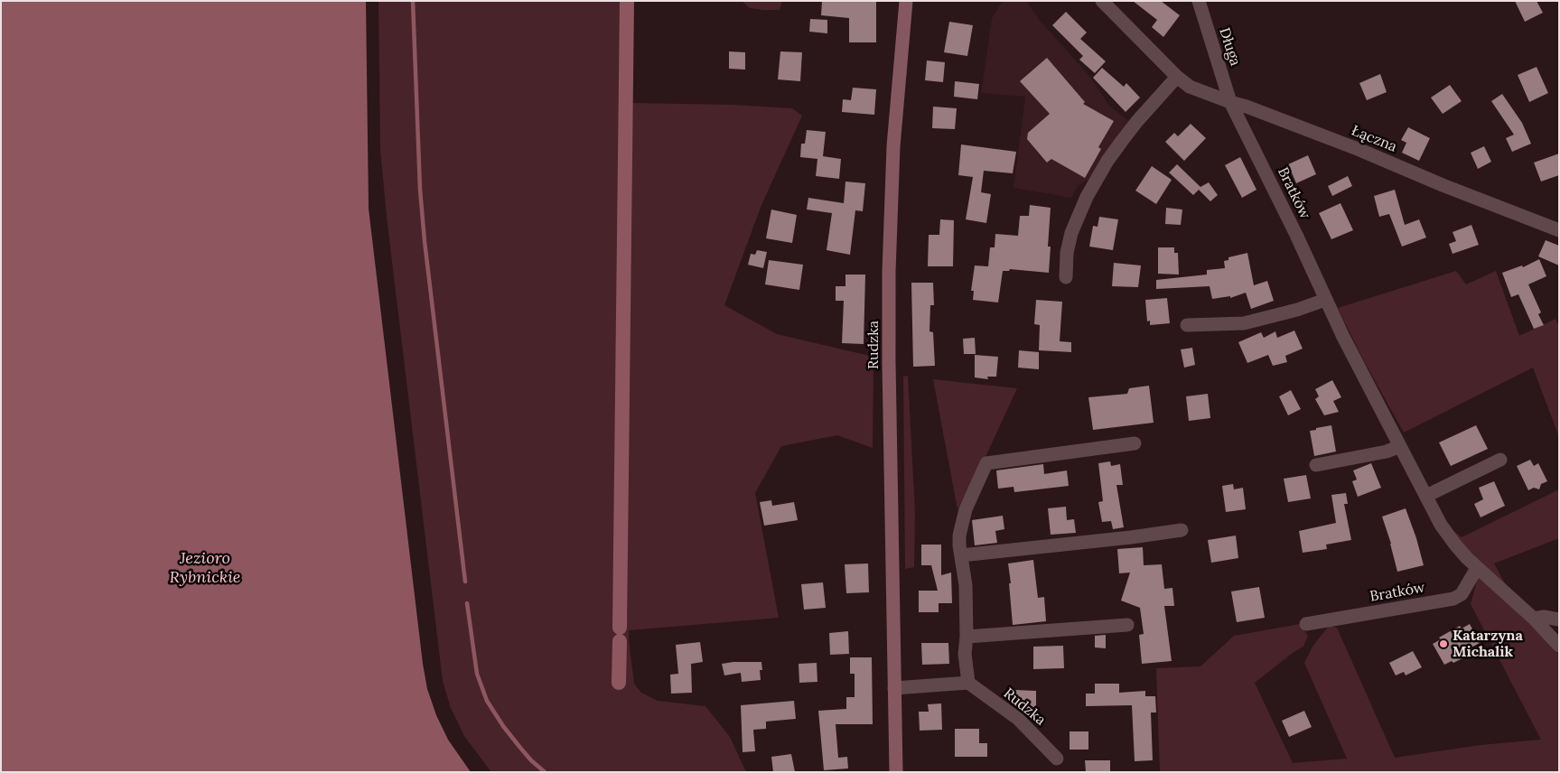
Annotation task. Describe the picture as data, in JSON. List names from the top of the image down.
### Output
{
  "streets": {
    "main road": ["Rudzka"],
    "street": ["Długa", "Łączna", "Bratków"]
  },
  "crossings": [
    ["Długa", "Łączna"],
    ["Długa", "Bratków"],
    ["Łączna", "Bratków"]
  ],
  "water": ["Jezioro Rybnickie"],
  "places": ["Katarzyna Michalik"]
}
